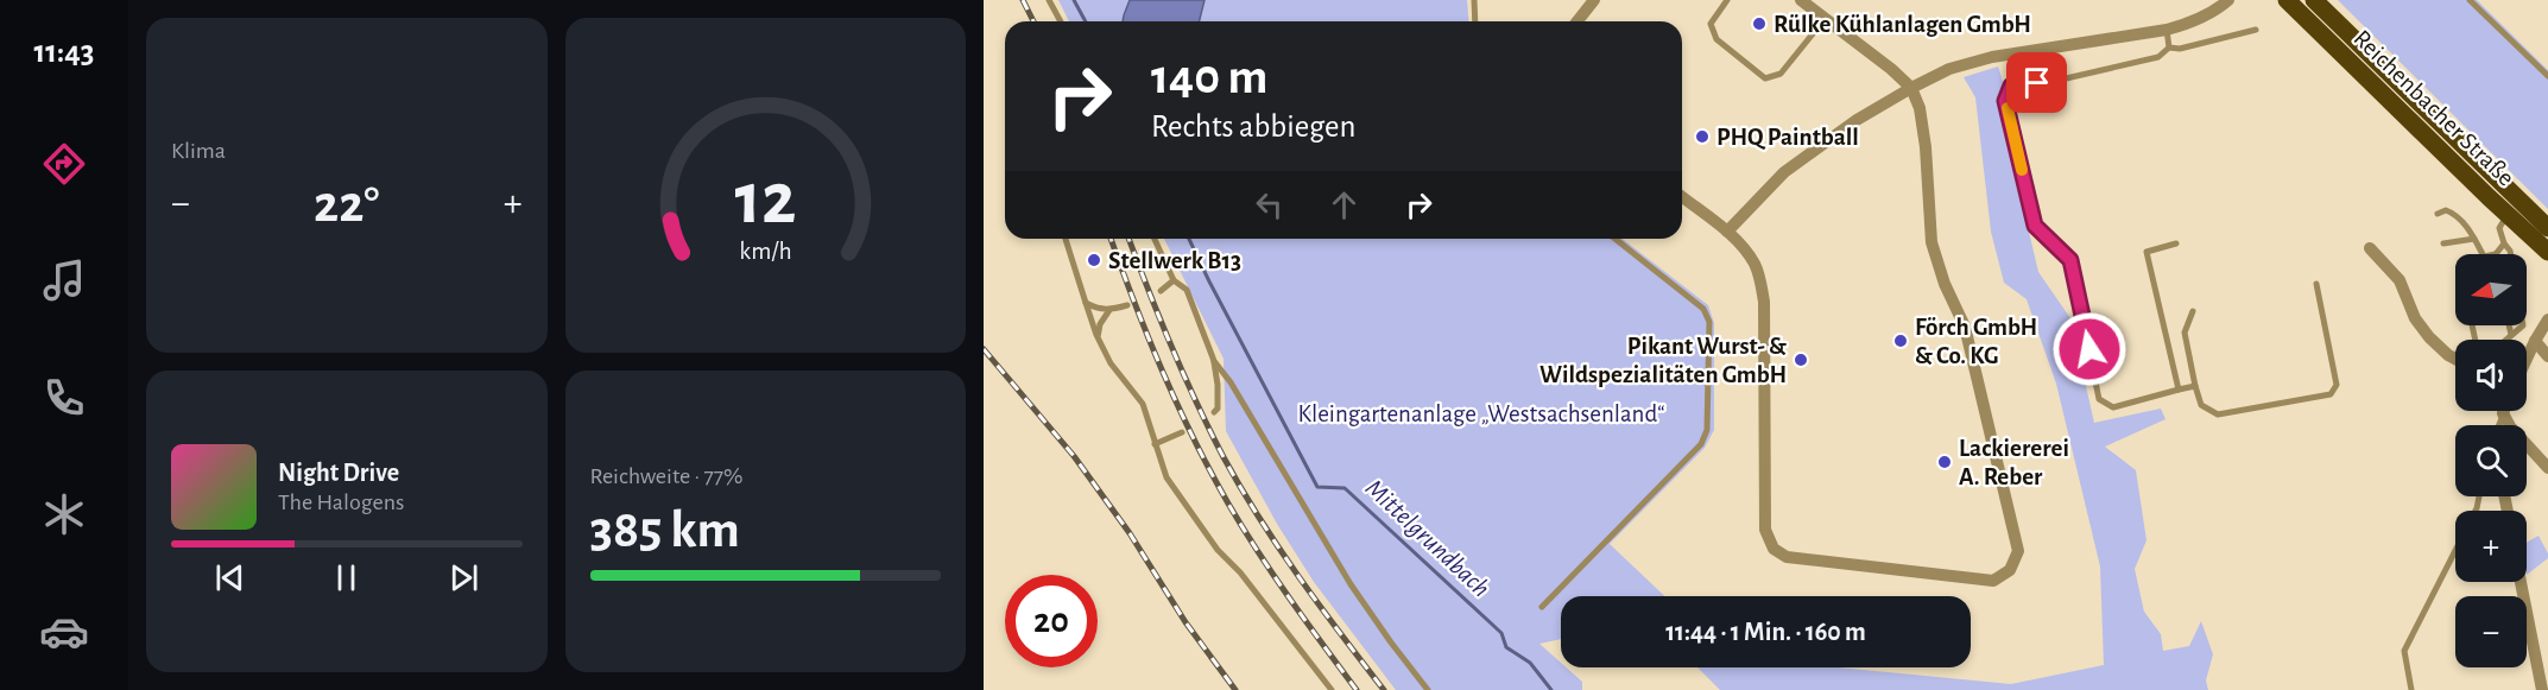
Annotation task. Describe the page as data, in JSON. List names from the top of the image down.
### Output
{
  "streets": {
    "main road": ["Reichenbacher Straße"]
  },
  "water": ["Mittelgrundbach"],
  "parks": ["Kleingartenanlage „Westsachsenland“"],
  "places": [
    "Rülke Kühlanlagen GmbH",
    "PHQ Paintball",
    "Stellwerk B13",
    "Förch GmbH & Co. KG",
    "Pikant Wurst- & Wildspezialitäten GmbH",
    "Lackiererei A. Reber"
  ],
  "north": "left",
  "page": {
    "tabs": "11:43",
    "tile": [
      "Klima",
      ["Reichweite · 77%", "385 km"]
    ],
    "turn": ["140 m", "Rechts abbiegen"],
    "heat": ["−", "22°", "+"],
    "map_buttons": ["+", "−"],
    "song": ["Night Drive", "The Halogens"],
    "limit": "20",
    "trip": "11:44 · 1 Min. · 160 m",
    "gauge": ["12", "km/h"]
  }
}
